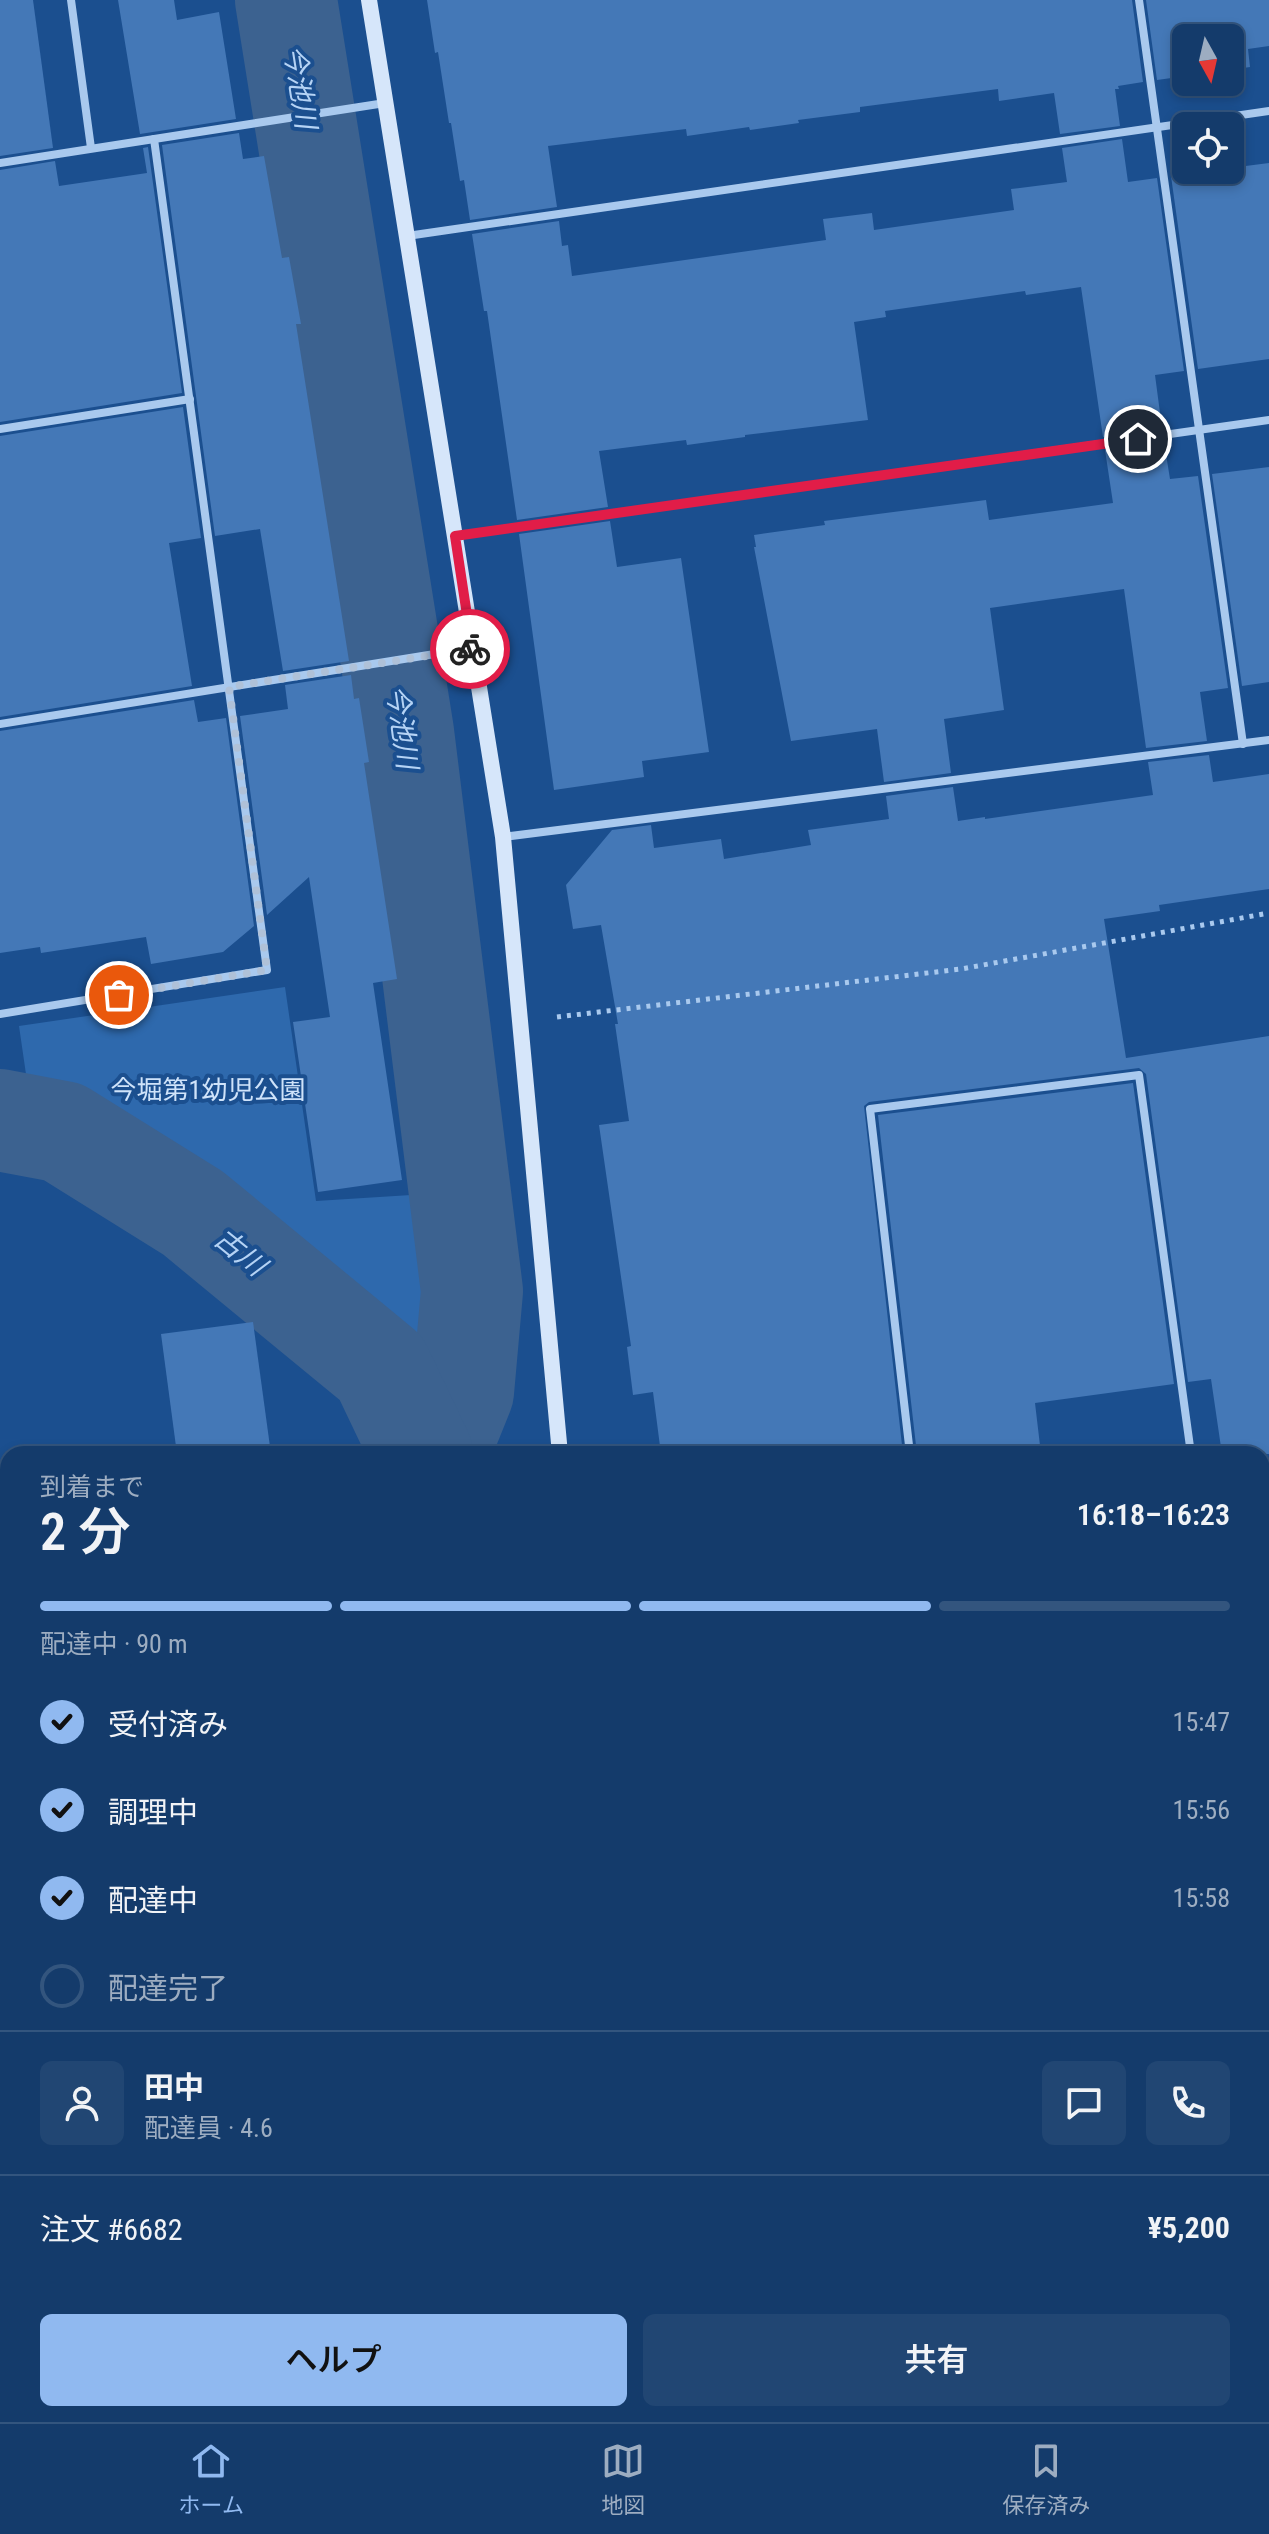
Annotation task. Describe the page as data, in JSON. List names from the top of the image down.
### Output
{
  "water": ["今池川", "古川"],
  "parks": ["今堀第1幼児公園"],
  "north": "bottom",
  "page": {
    "heading": ["2 分", "到着まで", "16:18–16:23"],
    "panel": [
      "田中",
      "配達員 · 4.6",
      "注文 #6682",
      "¥5,200"
    ],
    "bar": "配達中 · 90 m",
    "list": [
      ["受付済み", "15:47"],
      ["調理中", "15:56"],
      ["配達中", "15:58"],
      "配達完了"
    ],
    "buttons": ["ヘルプ", "共有"],
    "tabs": ["ホーム", "地図", "保存済み"]
  }
}
